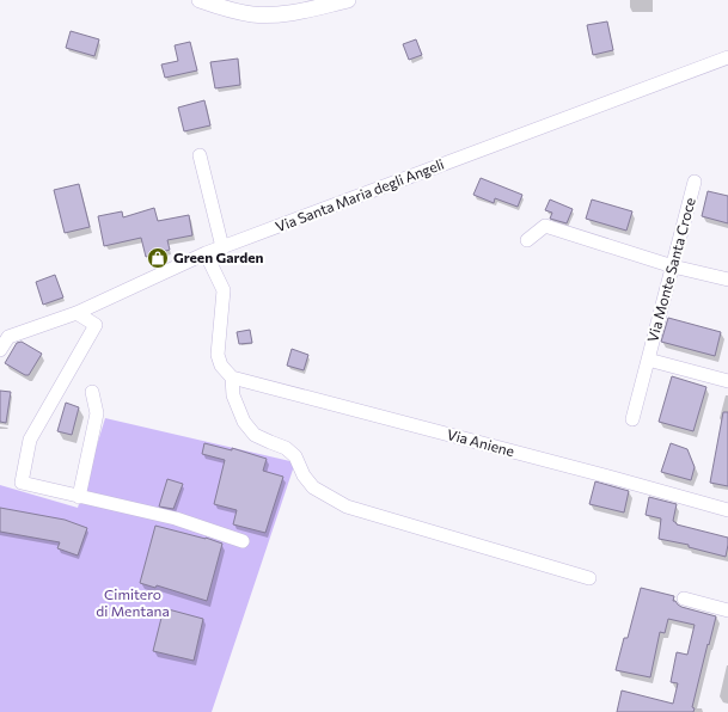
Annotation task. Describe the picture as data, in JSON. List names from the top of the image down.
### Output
{
  "streets": {
    "street": ["Via Santa Maria degli Angeli", "Via Monte Santa Croce", "Via Aniene"]
  },
  "parks": ["Cimitero di Mentana"],
  "places": {
    "shop": ["Green Garden"]
  }
}
